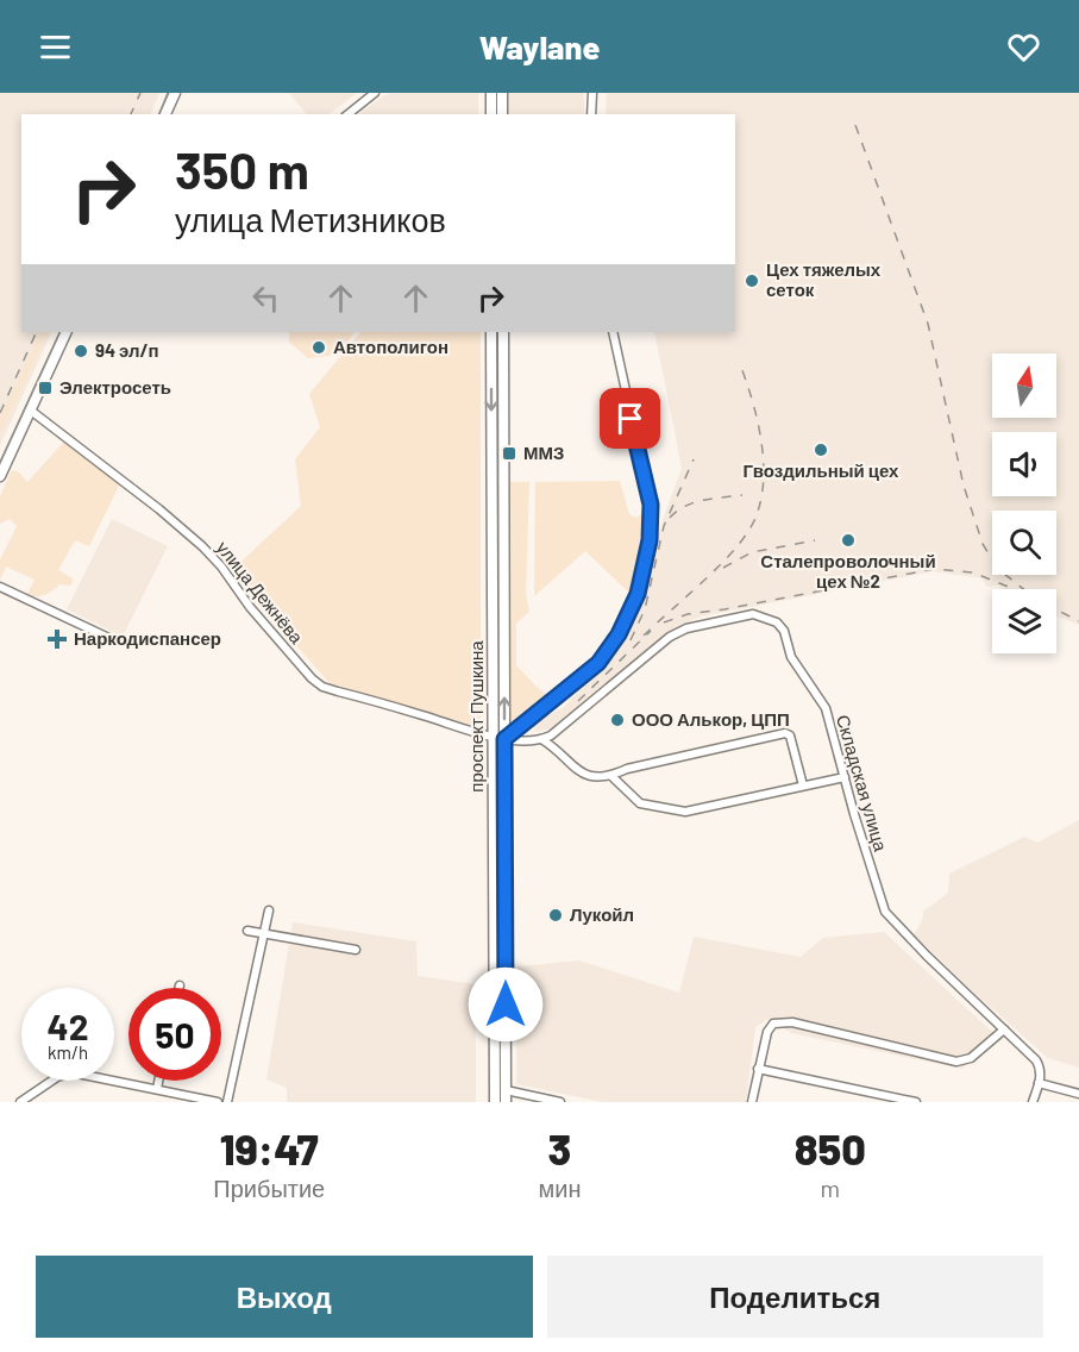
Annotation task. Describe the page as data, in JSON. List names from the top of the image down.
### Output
{
  "streets": {
    "main road": ["проспект Пушкина"],
    "street": ["улица Дежнёва", "Складская улица"]
  },
  "crossings": [
    ["улица Дежнёва", "проспект Пушкина"]
  ],
  "places": {
    "other": [
      "Цех тяжелых сеток",
      "Автополигон",
      "94 эл/п",
      "Гвоздильный цех",
      "Сталепроволочный цех №2",
      "ООО Алькор, ЦПП",
      "Лукойл"
    ],
    "transit": ["Электросеть", "ММЗ"],
    "health": ["Наркодиспансер"]
  },
  "north": "top",
  "page": {
    "header": "Waylane",
    "turn": ["350 m", "улица Метизников"],
    "speed": "42 km/h",
    "limit": "50",
    "eta": [
      "19:47",
      "Прибытие",
      "3",
      "мин",
      "850",
      "m"
    ],
    "buttons": ["Выход", "Поделиться"]
  }
}
